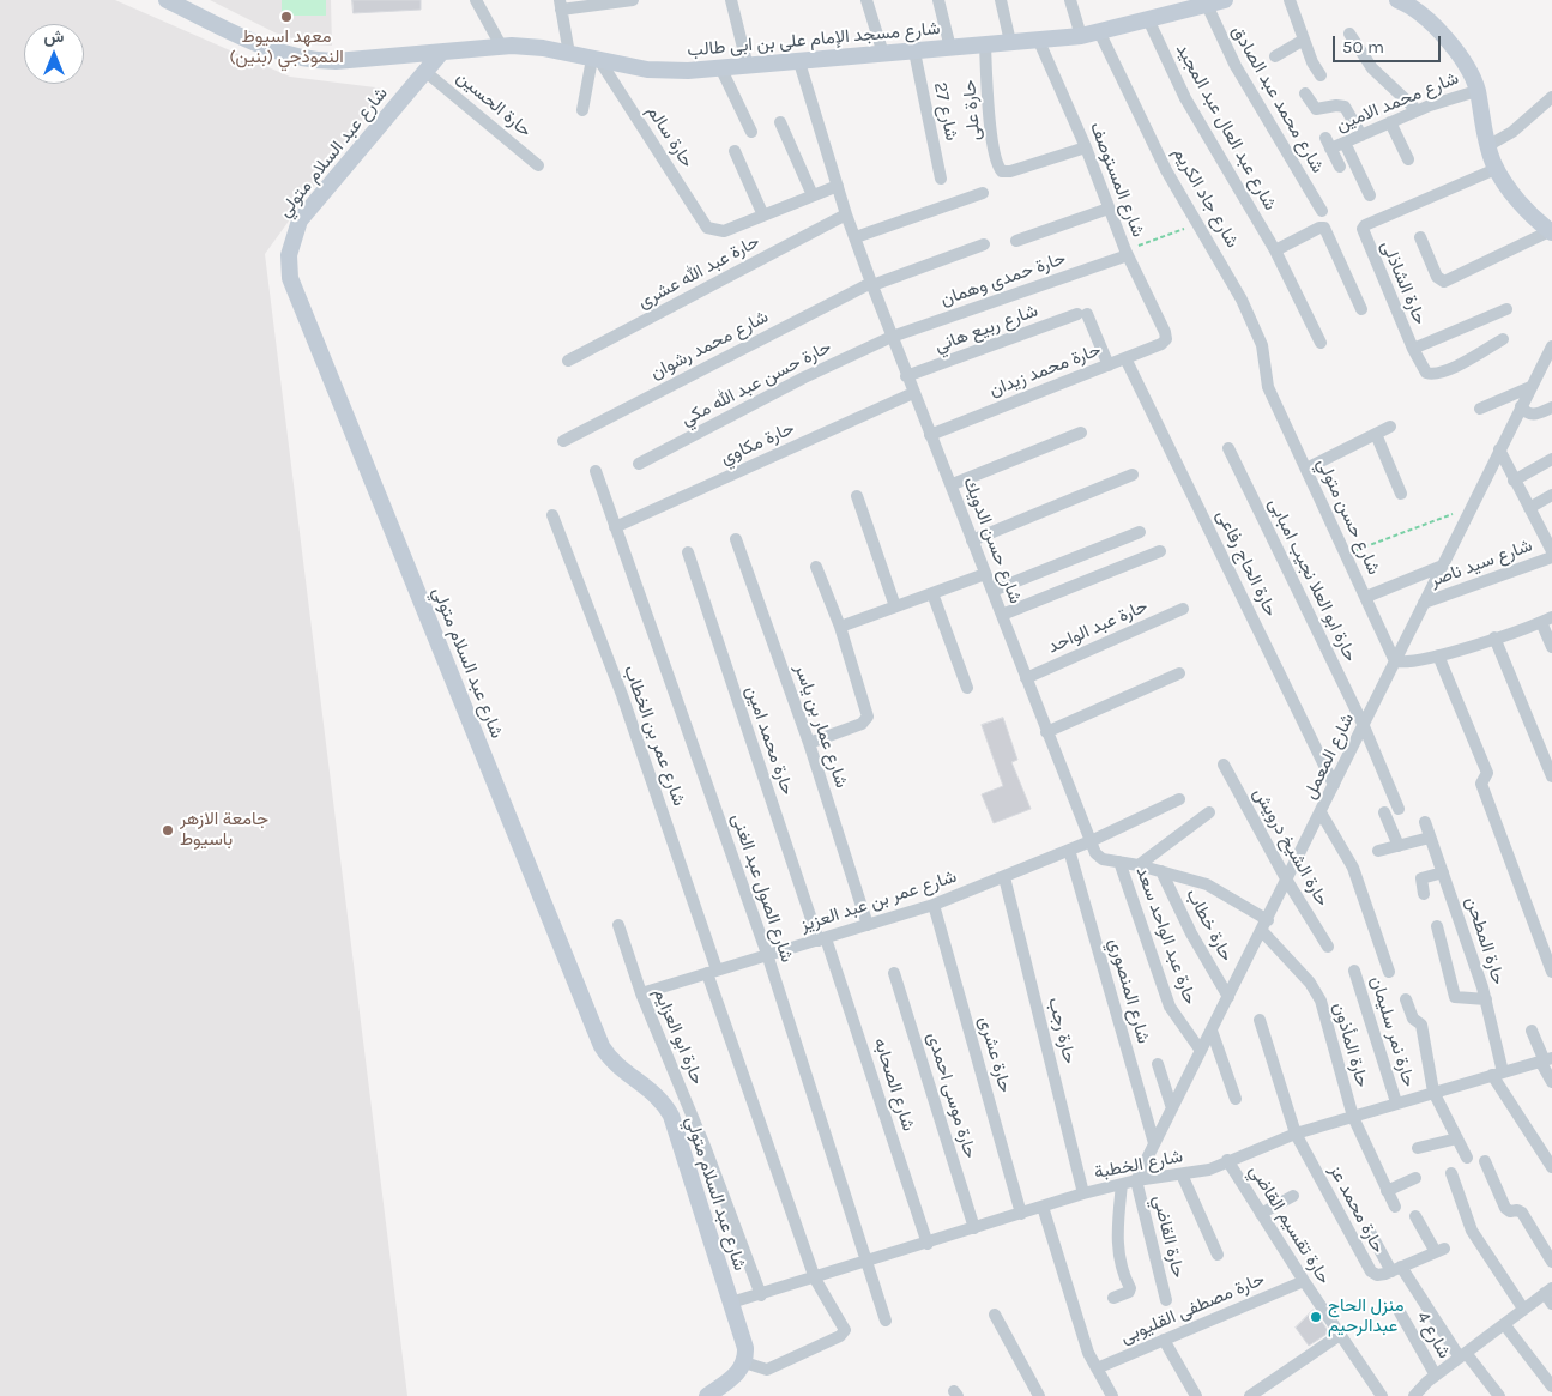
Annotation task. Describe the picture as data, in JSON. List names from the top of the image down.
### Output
{
  "streets": {
    "street": [
      "شارع مسجد الإمام على بن ابى طالب",
      "شارع محمد عبد الصادق",
      "شارع محمد الامين",
      "حارة الحسين",
      "حارة على",
      "شارع 27",
      "شارع عبد العال عبد المجيد",
      "حارة سالم",
      "شارع عبد السلام متولي",
      "شارع المستوصف",
      "شارع جاد الكريم",
      "حارة عبد الله عشرى",
      "حارة حمدى وهمان",
      "حارة الشاذلى",
      "شارع ربيع هاني",
      "شارع محمد رشوان",
      "حارة محمد زيدان",
      "حارة حسن عبد الله مكي",
      "حارة مكاوي",
      "شارع حسن متولي",
      "شارع حسن الدويك",
      "حارة الحاج رفاعى",
      "شارع سيد ناصر",
      "حارة ابو العلا نجيب امبابى",
      "حارة عبد الواحد",
      "شارع عمار بن ياسر",
      "شارع عمر بن الخطاب",
      "حارة محمد امين",
      "شارع المعمل",
      "حارة الشيخ درويش",
      "شارع الصول عبد الغنى",
      "شارع عمر بن عبد العزيز",
      "حارة خطاب",
      "حارة عبد الواحد سعد",
      "حارة المطحن",
      "شارع المنصوري",
      "حارة رجب",
      "حارة نمر سليمان",
      "حارة ابو العزايم",
      "حارة المأذون",
      "حارة عشرى",
      "شارع الصحابه",
      "حارة موسى احمدى",
      "شارع الخطبة",
      "حارة محمد عز",
      "حارة تقسيم القاضي",
      "حارة القاضي",
      "حارة مصطفى القليوبى",
      "شارع 4"
    ]
  },
  "crossings": [
    ["شارع مسجد الإمام على بن ابى طالب", "شارع محمد عبد الصادق"],
    ["شارع مسجد الإمام على بن ابى طالب", "حارة على"],
    ["شارع مسجد الإمام على بن ابى طالب", "شارع 27"],
    ["شارع مسجد الإمام على بن ابى طالب", "شارع عبد العال عبد المجيد"],
    ["شارع مسجد الإمام على بن ابى طالب", "حارة سالم"],
    ["شارع مسجد الإمام على بن ابى طالب", "شارع عبد السلام متولي"],
    ["شارع مسجد الإمام على بن ابى طالب", "شارع المستوصف"],
    ["شارع مسجد الإمام على بن ابى طالب", "شارع جاد الكريم"],
    ["شارع مسجد الإمام على بن ابى طالب", "شارع حسن الدويك"],
    ["حارة الحسين", "شارع عبد السلام متولي"],
    ["حارة على", "شارع المستوصف"],
    ["شارع عبد السلام متولي", "شارع عمر بن الخطاب"],
    ["شارع عبد السلام متولي", "شارع الخطبة"],
    ["شارع المستوصف", "حارة حمدى وهمان"],
    ["شارع المستوصف", "حارة محمد زيدان"],
    ["شارع جاد الكريم", "شارع حسن متولي"],
    ["حارة عبد الله عشرى", "شارع حسن الدويك"],
    ["حارة حمدى وهمان", "حارة حسن عبد الله مكي"],
    ["حارة حمدى وهمان", "شارع حسن الدويك"],
    ["شارع ربيع هاني", "حارة محمد زيدان"],
    ["شارع ربيع هاني", "شارع حسن الدويك"],
    ["شارع محمد رشوان", "شارع حسن الدويك"],
    ["حارة محمد زيدان", "شارع حسن الدويك"],
    ["حارة محمد زيدان", "حارة الحاج رفاعى"],
    ["حارة حسن عبد الله مكي", "شارع حسن الدويك"],
    ["حارة مكاوي", "شارع حسن الدويك"],
    ["حارة مكاوي", "شارع الصول عبد الغنى"],
    ["شارع حسن متولي", "شارع المعمل"],
    ["شارع حسن الدويك", "حارة عبد الواحد"],
    ["شارع حسن الدويك", "شارع المعمل"],
    ["شارع حسن الدويك", "شارع عمر بن عبد العزيز"],
    ["شارع حسن الدويك", "حارة خطاب"],
    ["شارع حسن الدويك", "حارة عبد الواحد سعد"],
    ["شارع حسن الدويك", "حارة المأذون"],
    ["حارة الحاج رفاعى", "شارع المعمل"],
    ["شارع سيد ناصر", "شارع المعمل"],
    ["حارة ابو العلا نجيب امبابى", "شارع المعمل"],
    ["شارع عمار بن ياسر", "شارع عمر بن عبد العزيز"],
    ["شارع عمر بن الخطاب", "شارع عمر بن عبد العزيز"],
    ["شارع عمر بن الخطاب", "شارع الخطبة"],
    ["حارة محمد امين", "شارع عمر بن عبد العزيز"],
    ["حارة محمد امين", "شارع الصحابه"],
    ["شارع المعمل", "حارة الشيخ درويش"],
    ["شارع المعمل", "حارة خطاب"],
    ["شارع المعمل", "حارة عبد الواحد سعد"],
    ["شارع المعمل", "شارع المنصوري"],
    ["شارع المعمل", "حارة المأذون"],
    ["شارع المعمل", "شارع الخطبة"],
    ["شارع المعمل", "حارة القاضي"],
    ["شارع الصول عبد الغنى", "شارع عمر بن عبد العزيز"],
    ["شارع الصول عبد الغنى", "شارع الخطبة"],
    ["شارع عمر بن عبد العزيز", "شارع المنصوري"],
    ["شارع عمر بن عبد العزيز", "حارة رجب"],
    ["شارع عمر بن عبد العزيز", "حارة ابو العزايم"],
    ["شارع عمر بن عبد العزيز", "حارة عشرى"],
    ["شارع عمر بن عبد العزيز", "شارع الصحابه"],
    ["حارة المطحن", "شارع الخطبة"],
    ["حارة رجب", "شارع الخطبة"],
    ["حارة نمر سليمان", "شارع الخطبة"],
    ["حارة ابو العزايم", "شارع الخطبة"],
    ["حارة المأذون", "شارع الخطبة"],
    ["حارة عشرى", "شارع الخطبة"],
    ["شارع الصحابه", "شارع الخطبة"],
    ["حارة موسى احمدى", "شارع الخطبة"],
    ["شارع الخطبة", "حارة محمد عز"],
    ["شارع الخطبة", "حارة تقسيم القاضي"],
    ["شارع الخطبة", "حارة القاضي"],
    ["حارة تقسيم القاضي", "حارة مصطفى القليوبى"]
  ],
  "places": ["معهد اسيوط النموذجي (بنين)", "جامعة الازهر باسيوط", "منزل الحاج عبدالرحيم"],
  "scale_bar": "50 m",
  "north": "top"
}
